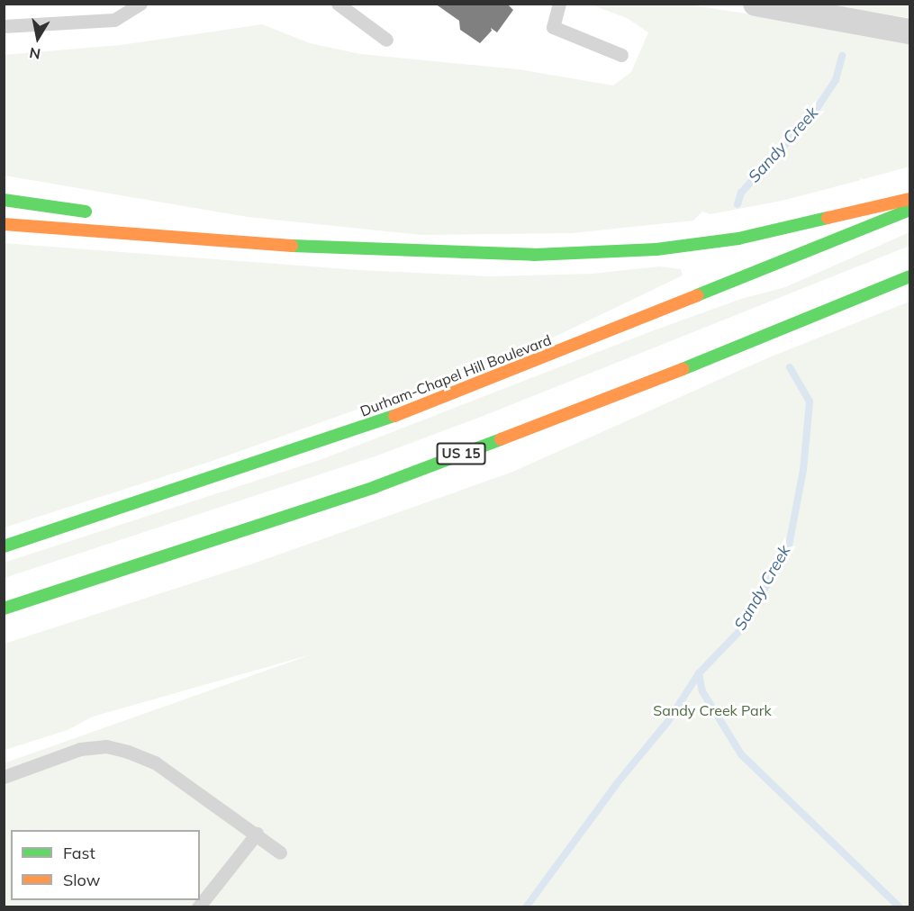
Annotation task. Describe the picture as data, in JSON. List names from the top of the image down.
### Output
{
  "streets": {
    "main road": ["Durham-Chapel Hill Boulevard", "US 15"]
  },
  "water": ["Sandy Creek"],
  "parks": ["Sandy Creek Park"],
  "legend": ["Fast", "Slow"],
  "north": "bottom"
}
